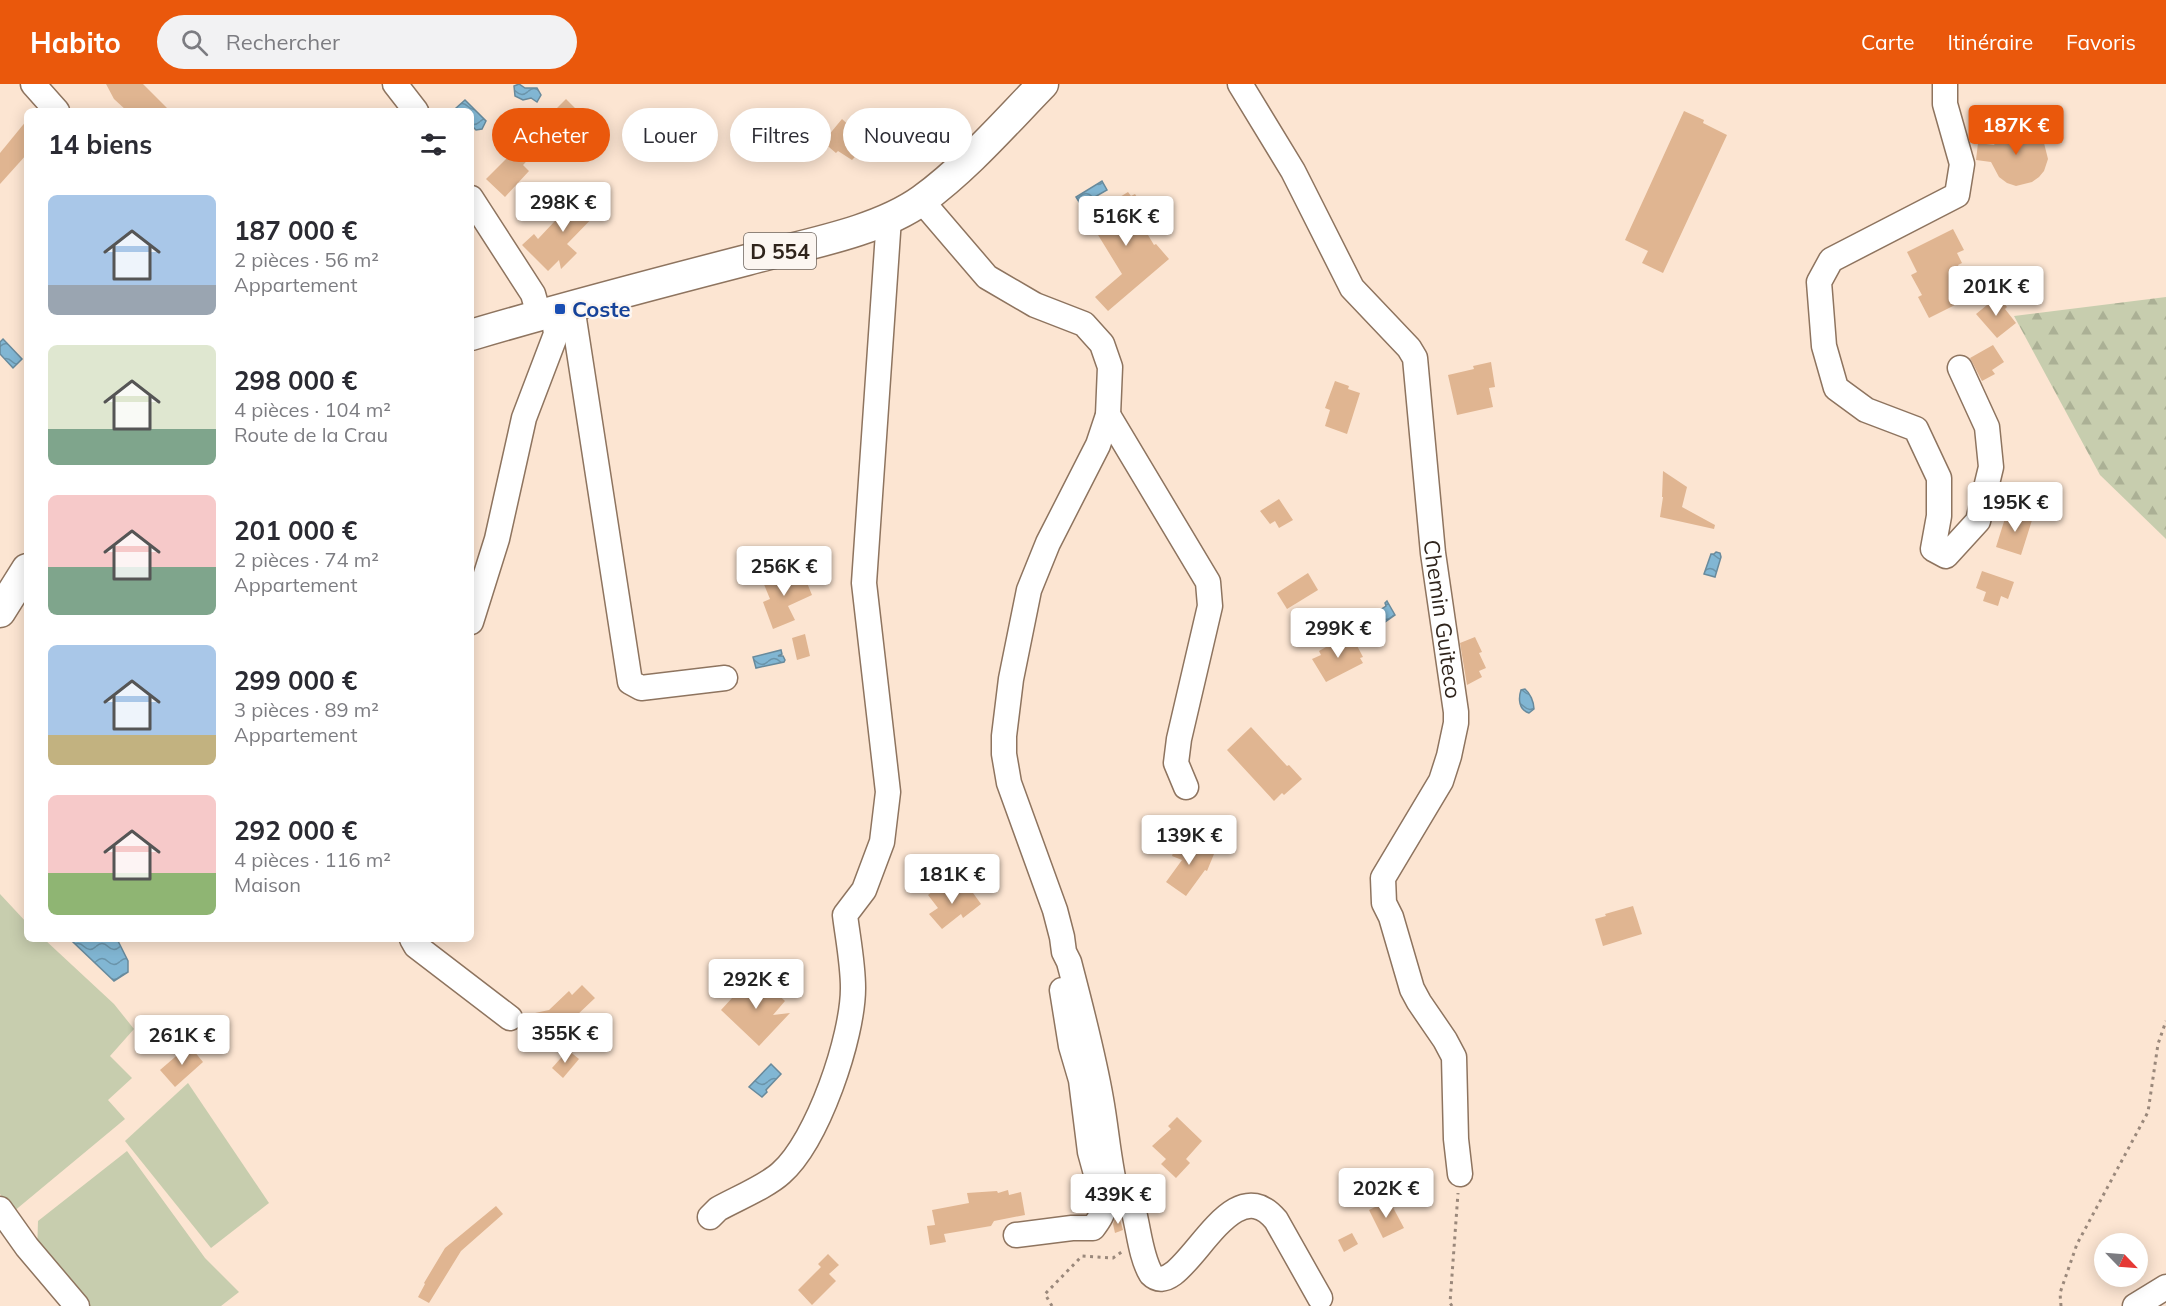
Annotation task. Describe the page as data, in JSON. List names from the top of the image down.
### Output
{
  "streets": {
    "main road": ["D 554"],
    "street": ["Chemin Guiteco"]
  },
  "places": {
    "transit": ["Coste"]
  },
  "north": "bottom right",
  "page": {
    "header": "Habito",
    "search": "Rechercher",
    "nav": ["Carte", "Itinéraire", "Favoris"],
    "price": [
      "187K €",
      "298K €",
      "516K €",
      "201K €",
      "195K €",
      "256K €",
      "299K €",
      "139K €",
      "181K €",
      "292K €",
      "355K €",
      "261K €",
      "202K €",
      "439K €"
    ],
    "chip": [
      "Acheter",
      "Louer",
      "Filtres",
      "Nouveau"
    ],
    "heading": "14 biens",
    "list": [
      {
        "name": "187 000 €",
        "note": "2 pièces · 56 m² · Appartement"
      },
      {
        "name": "298 000 €",
        "note": "4 pièces · 104 m² · Route de la Crau"
      },
      {
        "name": "201 000 €",
        "note": "2 pièces · 74 m² · Appartement"
      },
      {
        "name": "299 000 €",
        "note": "3 pièces · 89 m² · Appartement"
      },
      {
        "name": "292 000 €",
        "note": "4 pièces · 116 m² · Maison"
      }
    ]
  }
}
